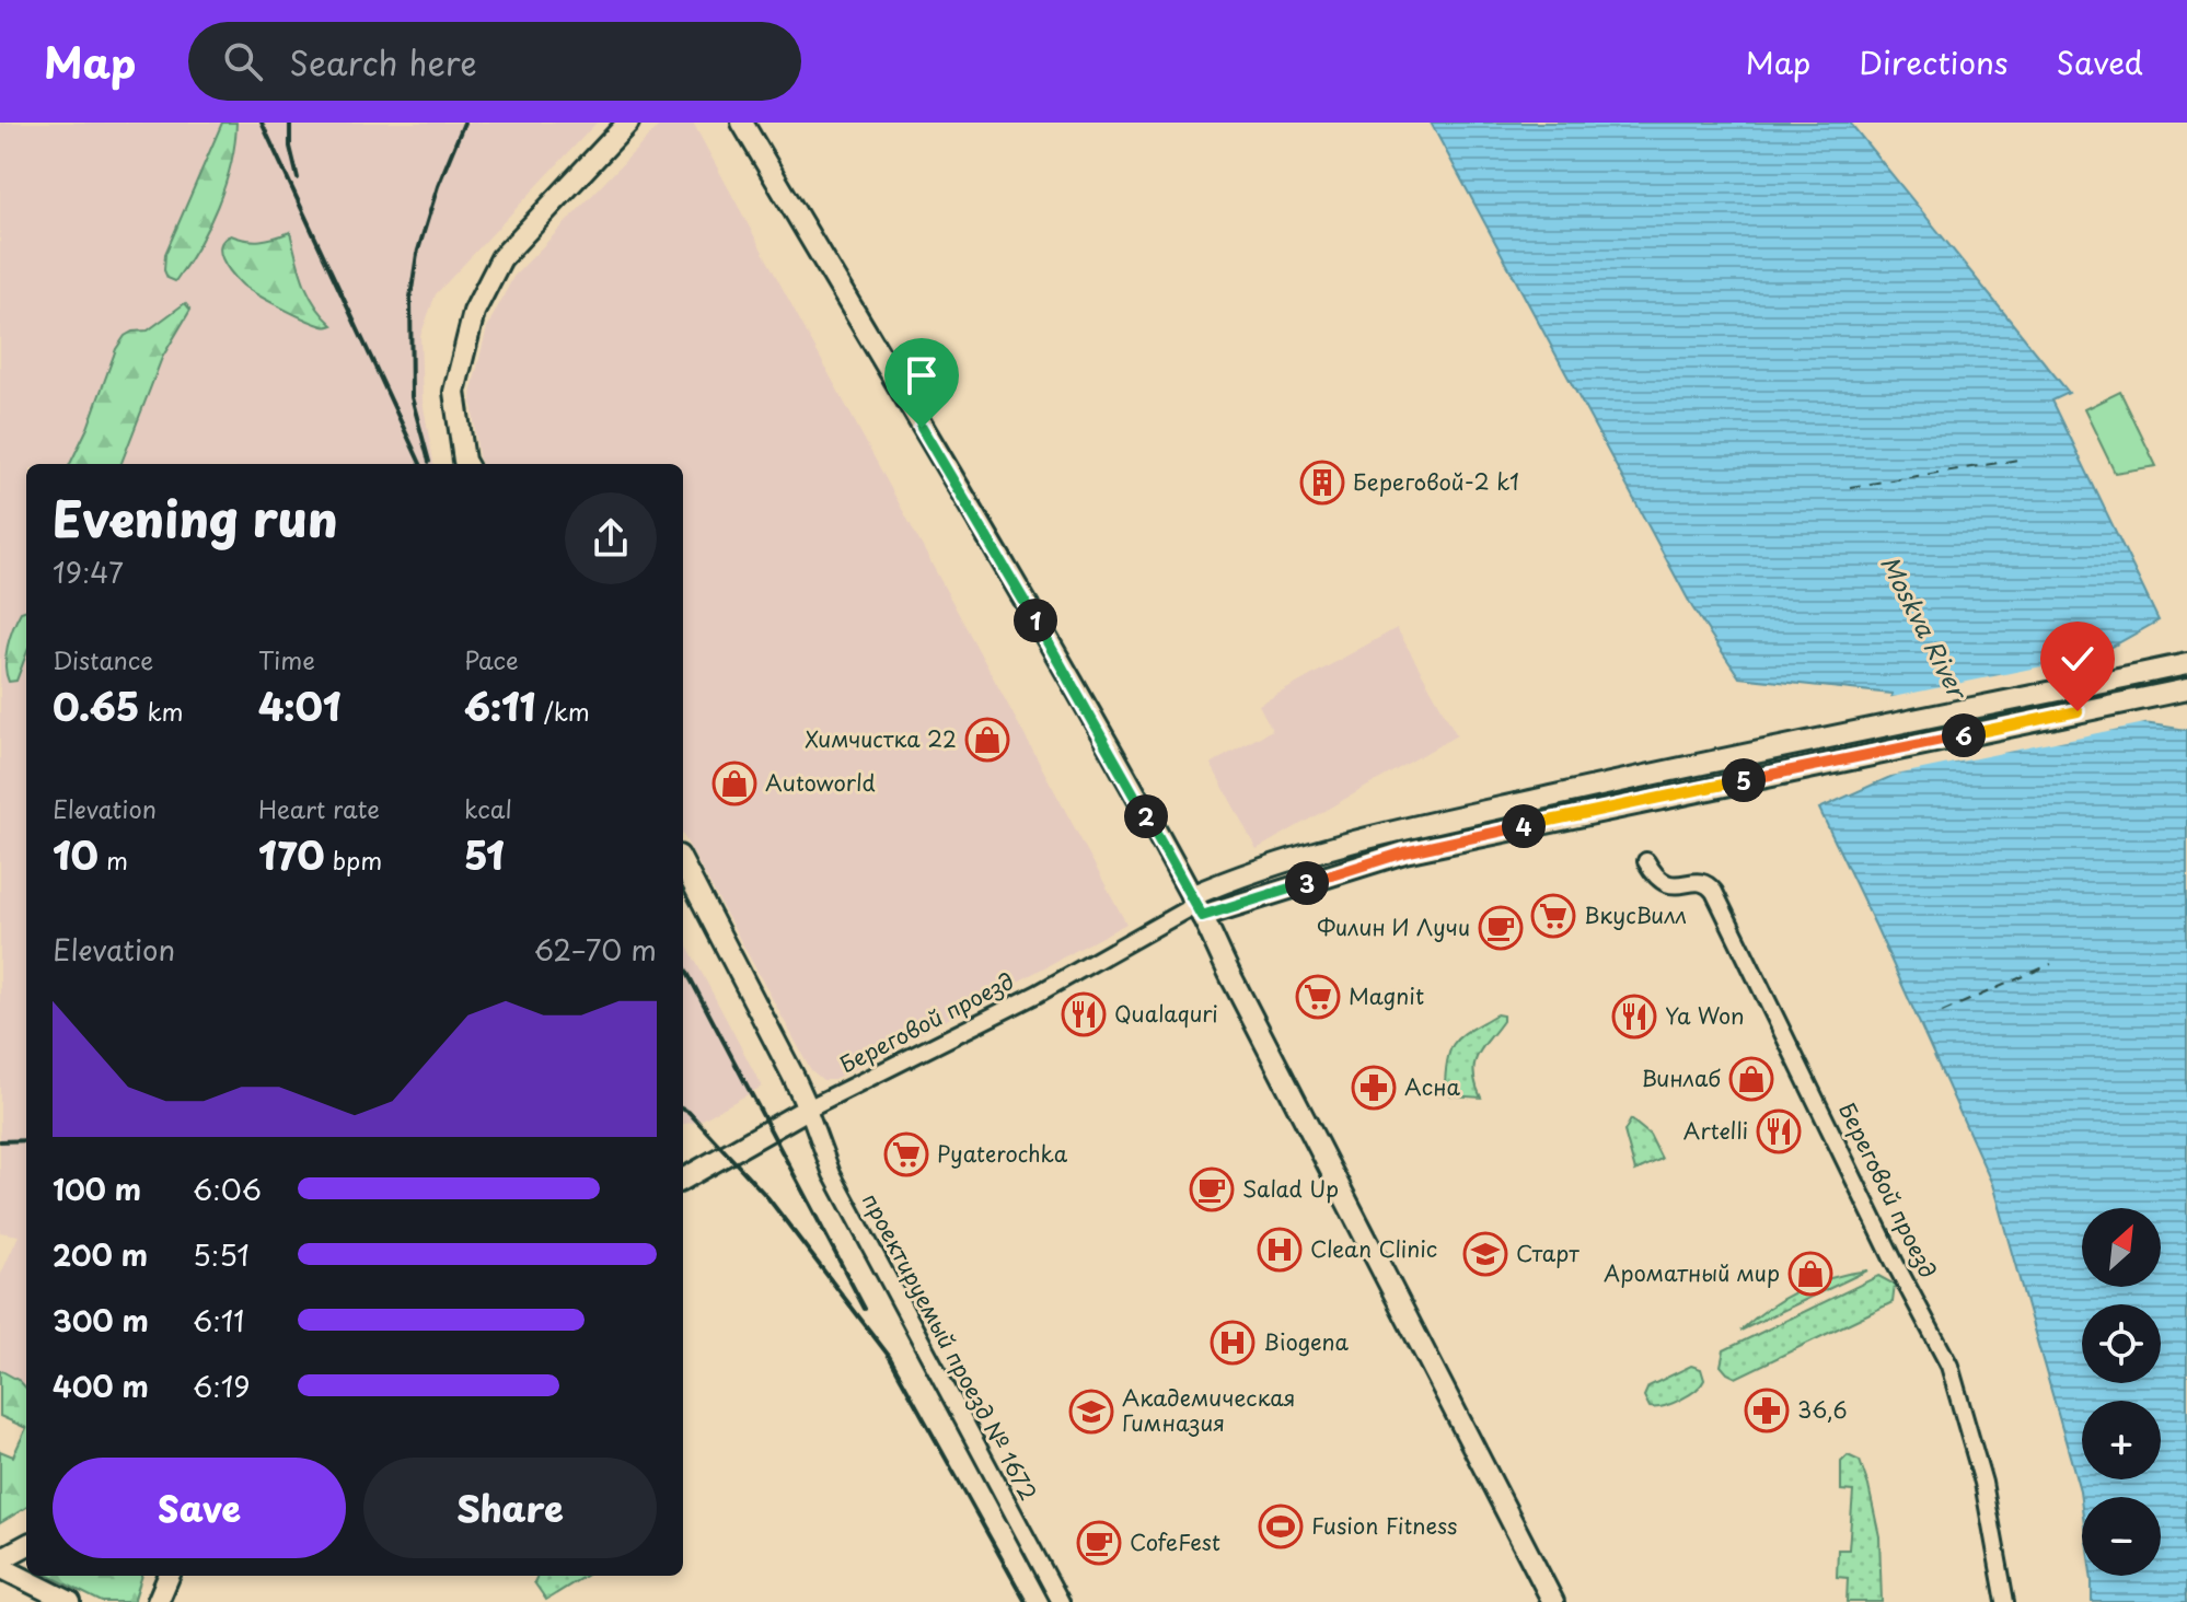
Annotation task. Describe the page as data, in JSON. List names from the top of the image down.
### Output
{
  "streets": {
    "street": ["Береговой проезд", "проектируемый проезд № 1672"]
  },
  "crossings": [
    ["Береговой проезд", "проектируемый проезд № 1672"]
  ],
  "water": ["Moskva River"],
  "places": {
    "building": ["Береговой-2 k1"],
    "shop": [
      "Химчистка 22",
      "Autoworld",
      "Винлаб",
      "Ароматный мир"
    ],
    "supermarket": ["ВкусВилл", "Magnit", "Pyaterochka"],
    "cafe": ["Филин И Лучи", "Salad Up", "CofeFest"],
    "restaurant": ["Qualaquri", "Ya Won", "Artelli"],
    "pharmacy": ["Асна", "36,6"],
    "hospital": ["Clean Clinic", "Biogena"],
    "school or university": ["Старт", "Академическая Гимназия"],
    "sports": ["Fusion Fitness"]
  },
  "north": "top right",
  "page": {
    "header": "Map",
    "search": "Search here",
    "nav": ["Map", "Directions", "Saved"],
    "heading": ["Evening run", "19:47"],
    "pins": [
      "1",
      "6",
      "5",
      "2",
      "4",
      "3"
    ],
    "stats": [
      ["Distance", "0.65 km"],
      ["Time", "4:01"],
      ["Pace", "6:11 /km"],
      ["Elevation", "10 m"],
      ["Heart rate", "170 bpm"],
      ["kcal", "51"]
    ],
    "chart": ["Elevation", "62–70 m"],
    "list": [
      {
        "name": "100 m",
        "note": "6:06"
      },
      {
        "name": "200 m",
        "note": "5:51"
      },
      {
        "name": "300 m",
        "note": "6:11"
      },
      {
        "name": "400 m",
        "note": "6:19"
      }
    ],
    "map_buttons": ["+", "−"],
    "buttons": ["Save", "Share"]
  }
}
